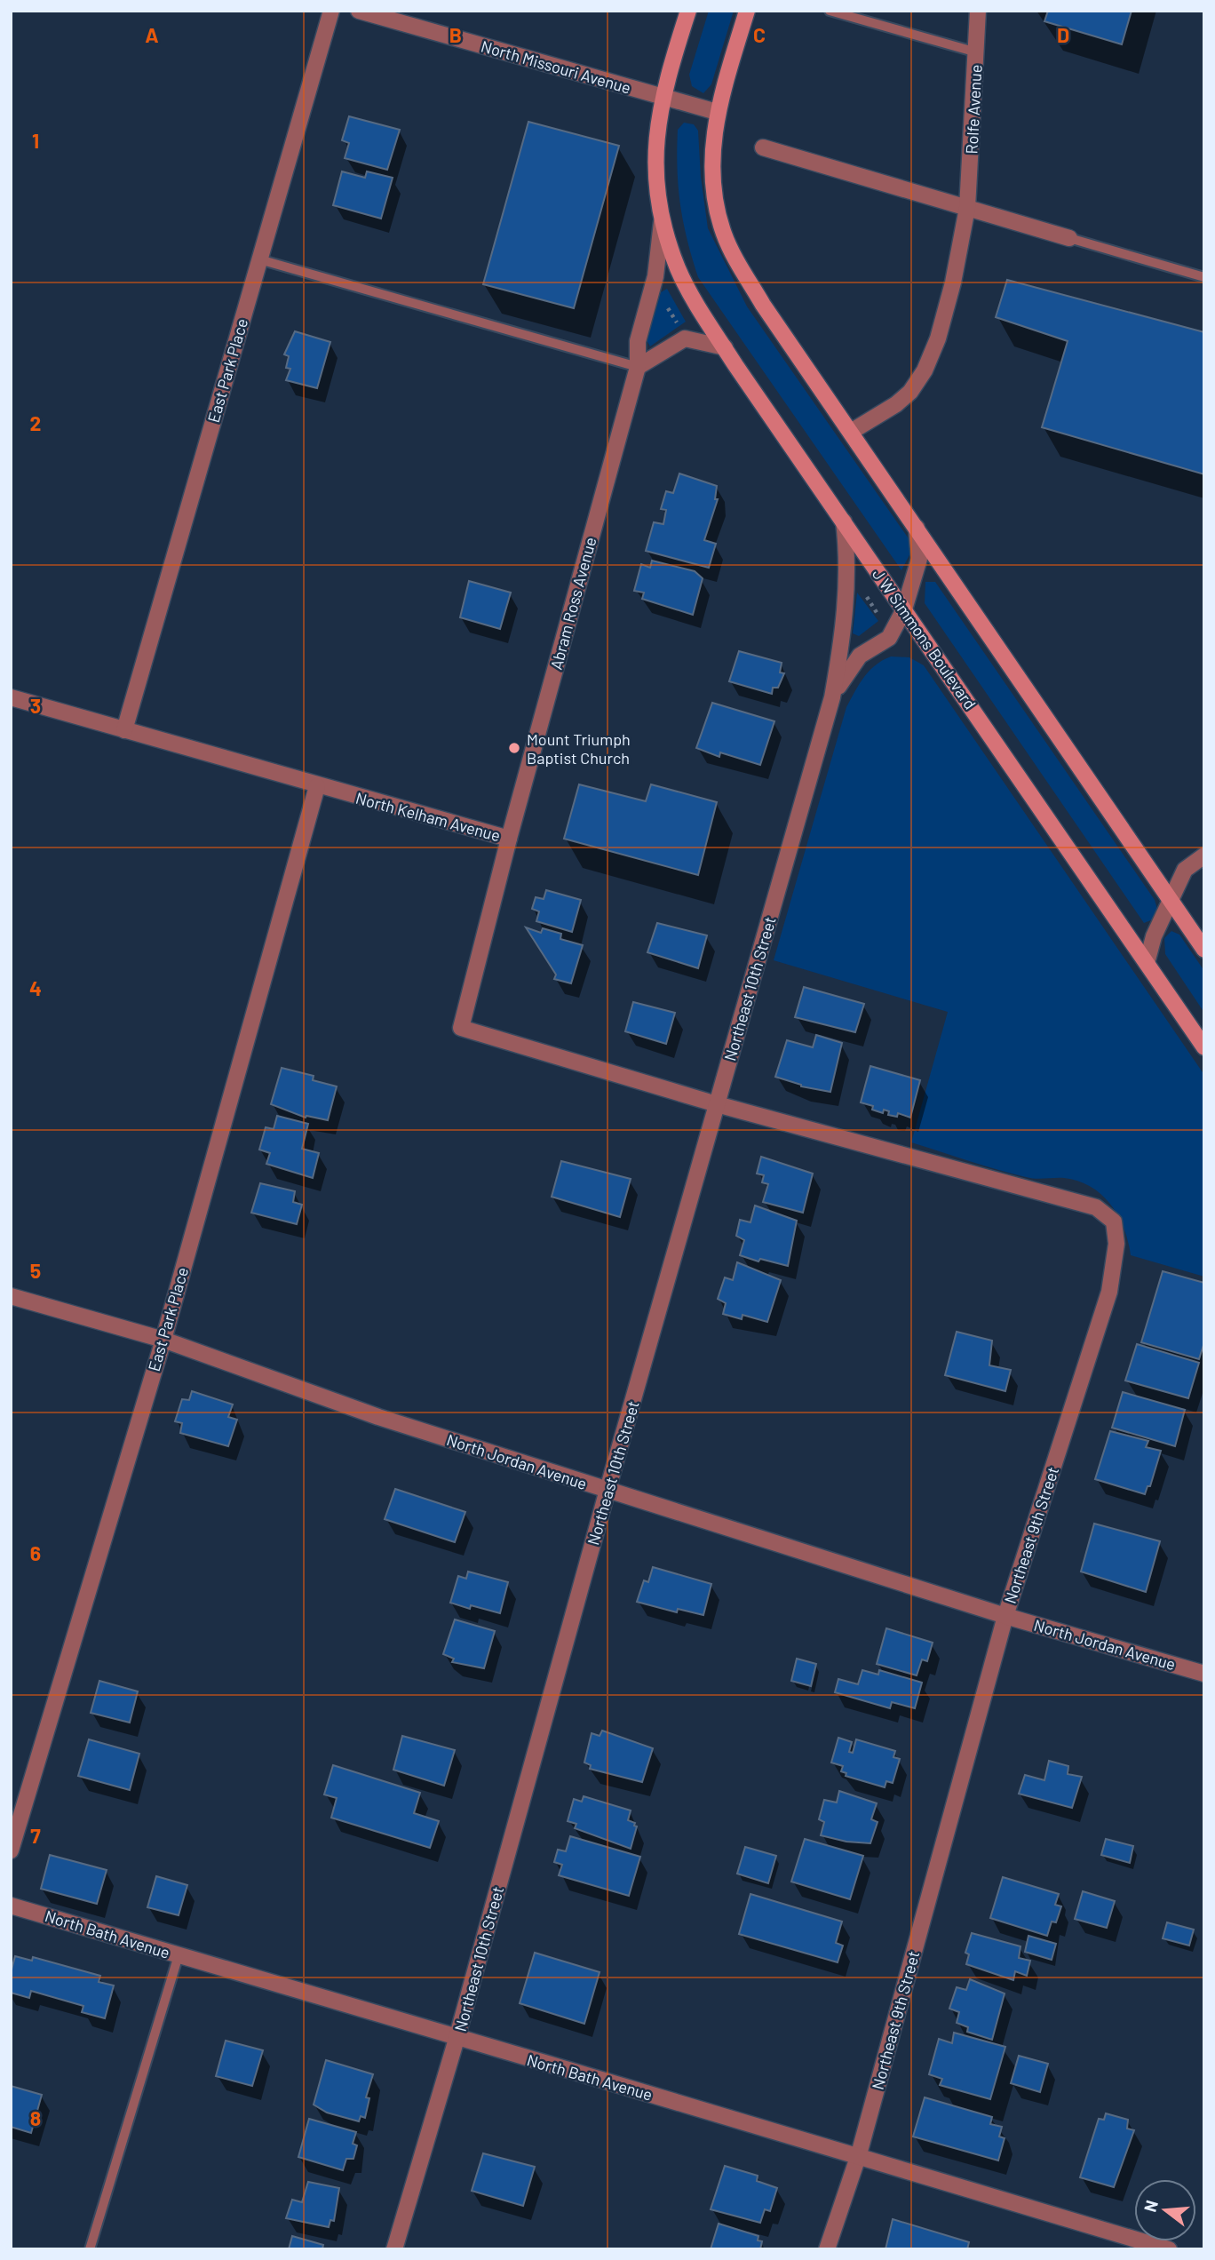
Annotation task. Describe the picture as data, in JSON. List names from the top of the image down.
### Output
{
  "streets": {
    "main road": ["J W Simmons Boulevard"],
    "street": [
      "North Missouri Avenue",
      "Rolfe Avenue",
      "East Park Place",
      "Abram Ross Avenue",
      "North Kelham Avenue",
      "Northeast 10th Street",
      "North Jordan Avenue",
      "Northeast 9th Street",
      "North Bath Avenue"
    ]
  },
  "crossings": [
    ["East Park Place", "North Kelham Avenue"],
    ["East Park Place", "North Jordan Avenue"],
    ["Abram Ross Avenue", "J W Simmons Boulevard"],
    ["Abram Ross Avenue", "North Kelham Avenue"],
    ["J W Simmons Boulevard", "Northeast 10th Street"],
    ["North Kelham Avenue", "Northeast 10th Street"],
    ["North Kelham Avenue", "Northeast 9th Street"],
    ["Northeast 10th Street", "North Jordan Avenue"],
    ["Northeast 10th Street", "Northeast 9th Street"],
    ["Northeast 10th Street", "North Bath Avenue"],
    ["North Jordan Avenue", "Northeast 9th Street"],
    ["Northeast 9th Street", "North Bath Avenue"]
  ],
  "places": ["Mount Triumph Baptist Church"],
  "north": "left",
  "grid": {
    "columns": [
      "A",
      "B",
      "C",
      "D"
    ],
    "rows": [
      "1",
      "2",
      "3",
      "4",
      "5",
      "6",
      "7",
      "8"
    ]
  }
}
